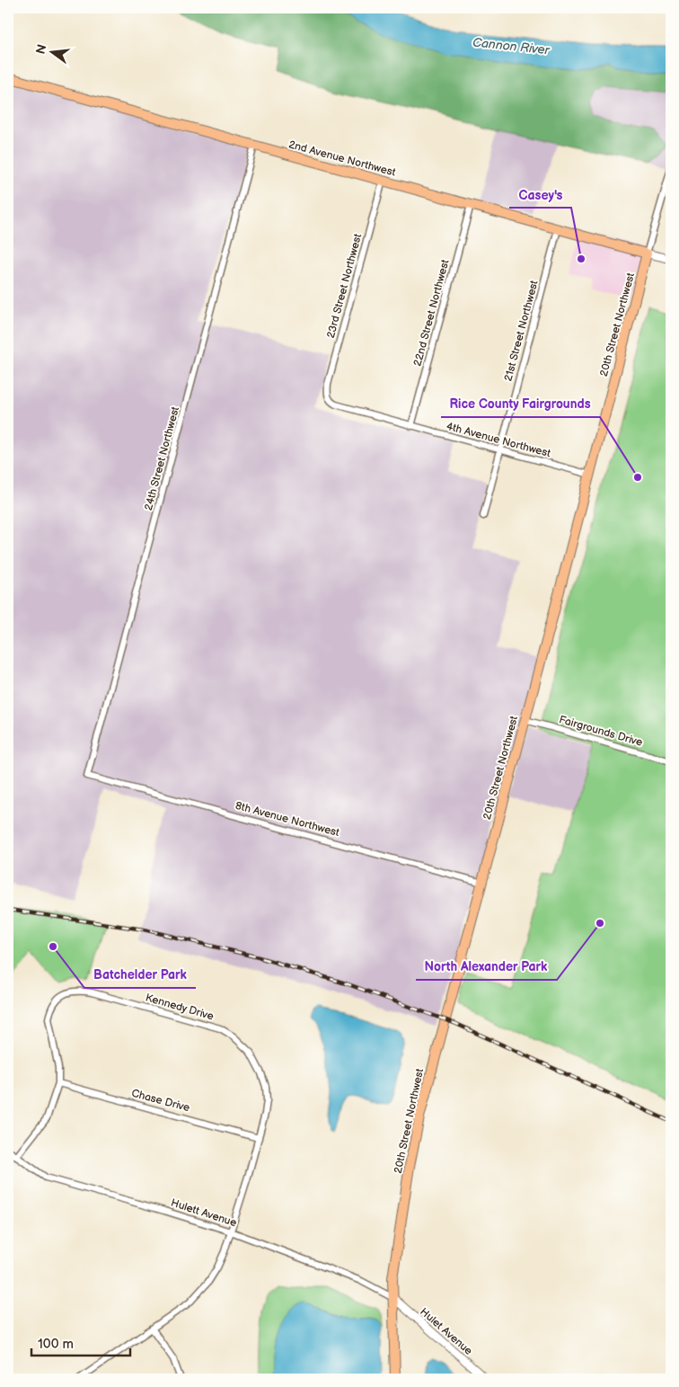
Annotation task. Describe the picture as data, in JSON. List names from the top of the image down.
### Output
{
  "streets": {
    "highway": ["2nd Avenue Northwest", "20th Street Northwest"],
    "street": [
      "23rd Street Northwest",
      "22nd Street Northwest",
      "21st Street Northwest",
      "4th Avenue Northwest",
      "24th Street Northwest",
      "Fairgrounds Drive",
      "8th Avenue Northwest",
      "Kennedy Drive",
      "Chase Drive",
      "Hulett Avenue",
      "Hulet Avenue"
    ]
  },
  "crossings": [
    ["2nd Avenue Northwest", "23rd Street Northwest"],
    ["2nd Avenue Northwest", "22nd Street Northwest"],
    ["2nd Avenue Northwest", "20th Street Northwest"],
    ["2nd Avenue Northwest", "21st Street Northwest"],
    ["2nd Avenue Northwest", "24th Street Northwest"],
    ["23rd Street Northwest", "4th Avenue Northwest"],
    ["22nd Street Northwest", "4th Avenue Northwest"],
    ["20th Street Northwest", "4th Avenue Northwest"],
    ["20th Street Northwest", "Fairgrounds Drive"],
    ["20th Street Northwest", "8th Avenue Northwest"],
    ["20th Street Northwest", "Hulett Avenue"],
    ["20th Street Northwest", "Hulet Avenue"],
    ["21st Street Northwest", "4th Avenue Northwest"],
    ["24th Street Northwest", "8th Avenue Northwest"],
    ["Kennedy Drive", "Chase Drive"],
    ["Kennedy Drive", "Hulett Avenue"],
    ["Hulett Avenue", "Hulet Avenue"]
  ],
  "water": ["Cannon River"],
  "places": [
    "Casey's",
    "Rice County Fairgrounds",
    "North Alexander Park",
    "Batchelder Park"
  ],
  "scale_bar": "100 m",
  "north": "left"
}
